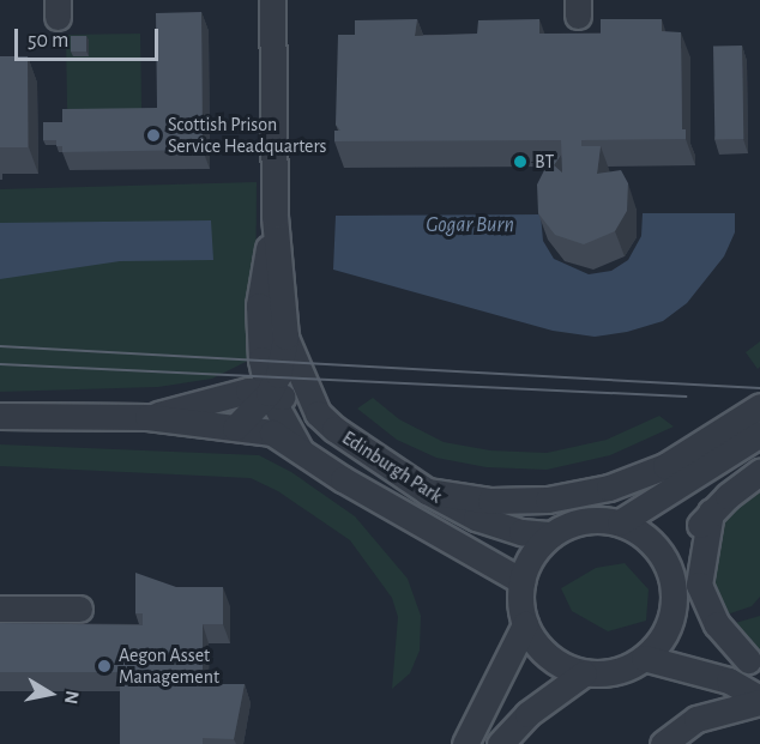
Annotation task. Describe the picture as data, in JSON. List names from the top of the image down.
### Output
{
  "streets": {
    "street": ["Edinburgh Park"]
  },
  "water": ["Gogar Burn"],
  "places": ["Scottish Prison Service Headquarters", "BT", "Aegon Asset Management"],
  "scale_bar": "50 m",
  "north": "right"
}
